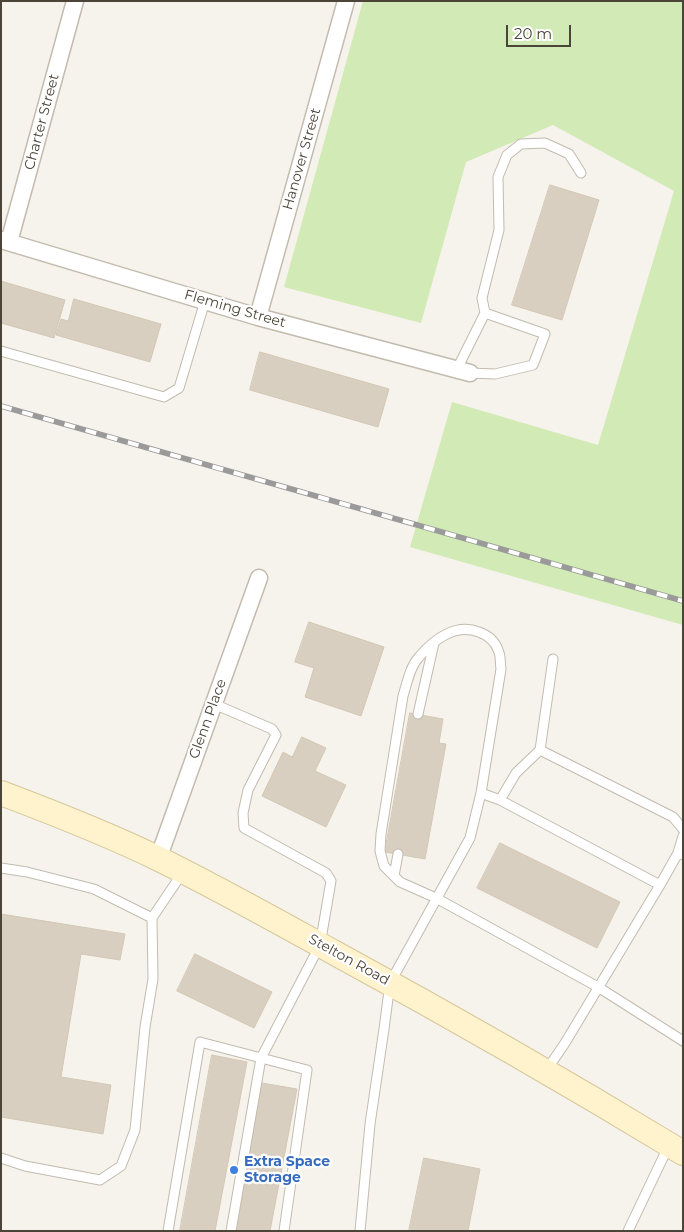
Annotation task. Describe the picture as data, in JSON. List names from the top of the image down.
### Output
{
  "streets": {
    "main road": ["Stelton Road"],
    "street": [
      "Charter Street",
      "Hanover Street",
      "Fleming Street",
      "Glenn Place"
    ]
  },
  "crossings": [
    ["Charter Street", "Fleming Street"],
    ["Hanover Street", "Fleming Street"],
    ["Glenn Place", "Stelton Road"]
  ],
  "places": ["Extra Space Storage"],
  "scale_bar": "20 m"
}
